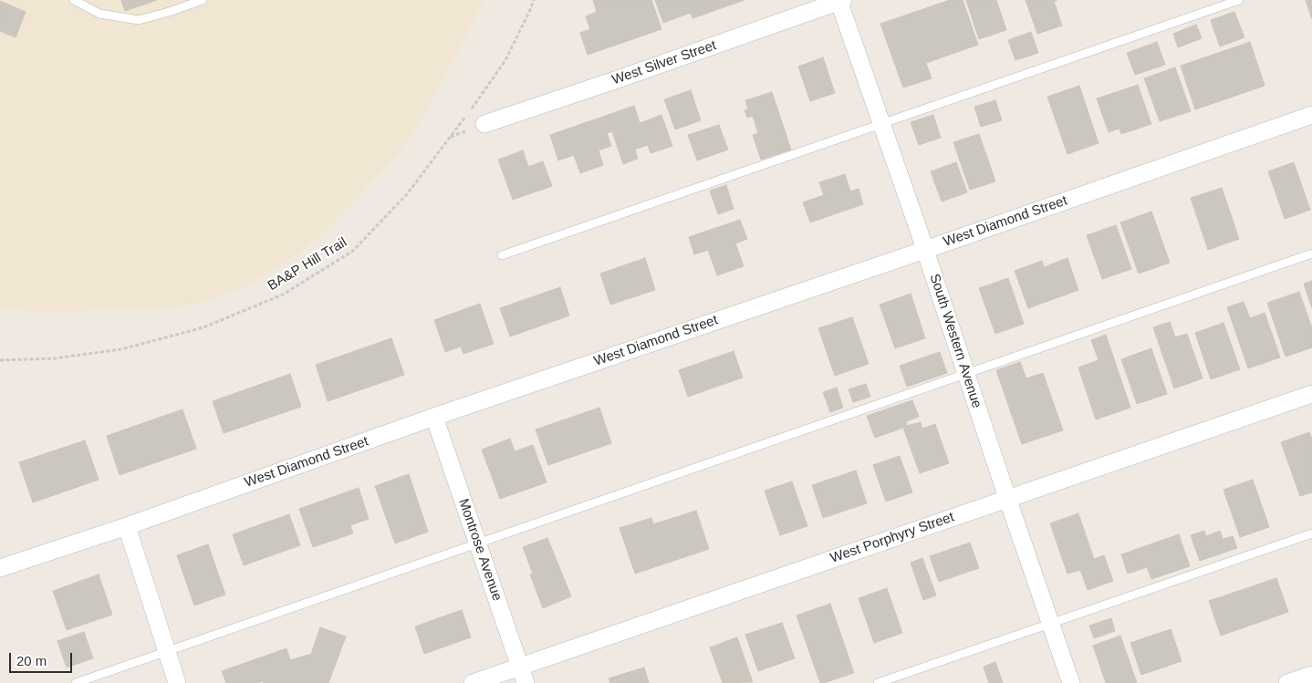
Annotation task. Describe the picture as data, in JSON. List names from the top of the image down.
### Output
{
  "streets": {
    "street": [
      "West Silver Street",
      "West Diamond Street",
      "South Western Avenue",
      "West Porphyry Street",
      "Montrose Avenue"
    ],
    "path": ["BA&P Hill Trail"]
  },
  "crossings": [
    ["West Silver Street", "South Western Avenue"],
    ["West Diamond Street", "South Western Avenue"],
    ["West Diamond Street", "Montrose Avenue"],
    ["South Western Avenue", "West Porphyry Street"],
    ["West Porphyry Street", "Montrose Avenue"]
  ],
  "scale_bar": "20 m"
}
